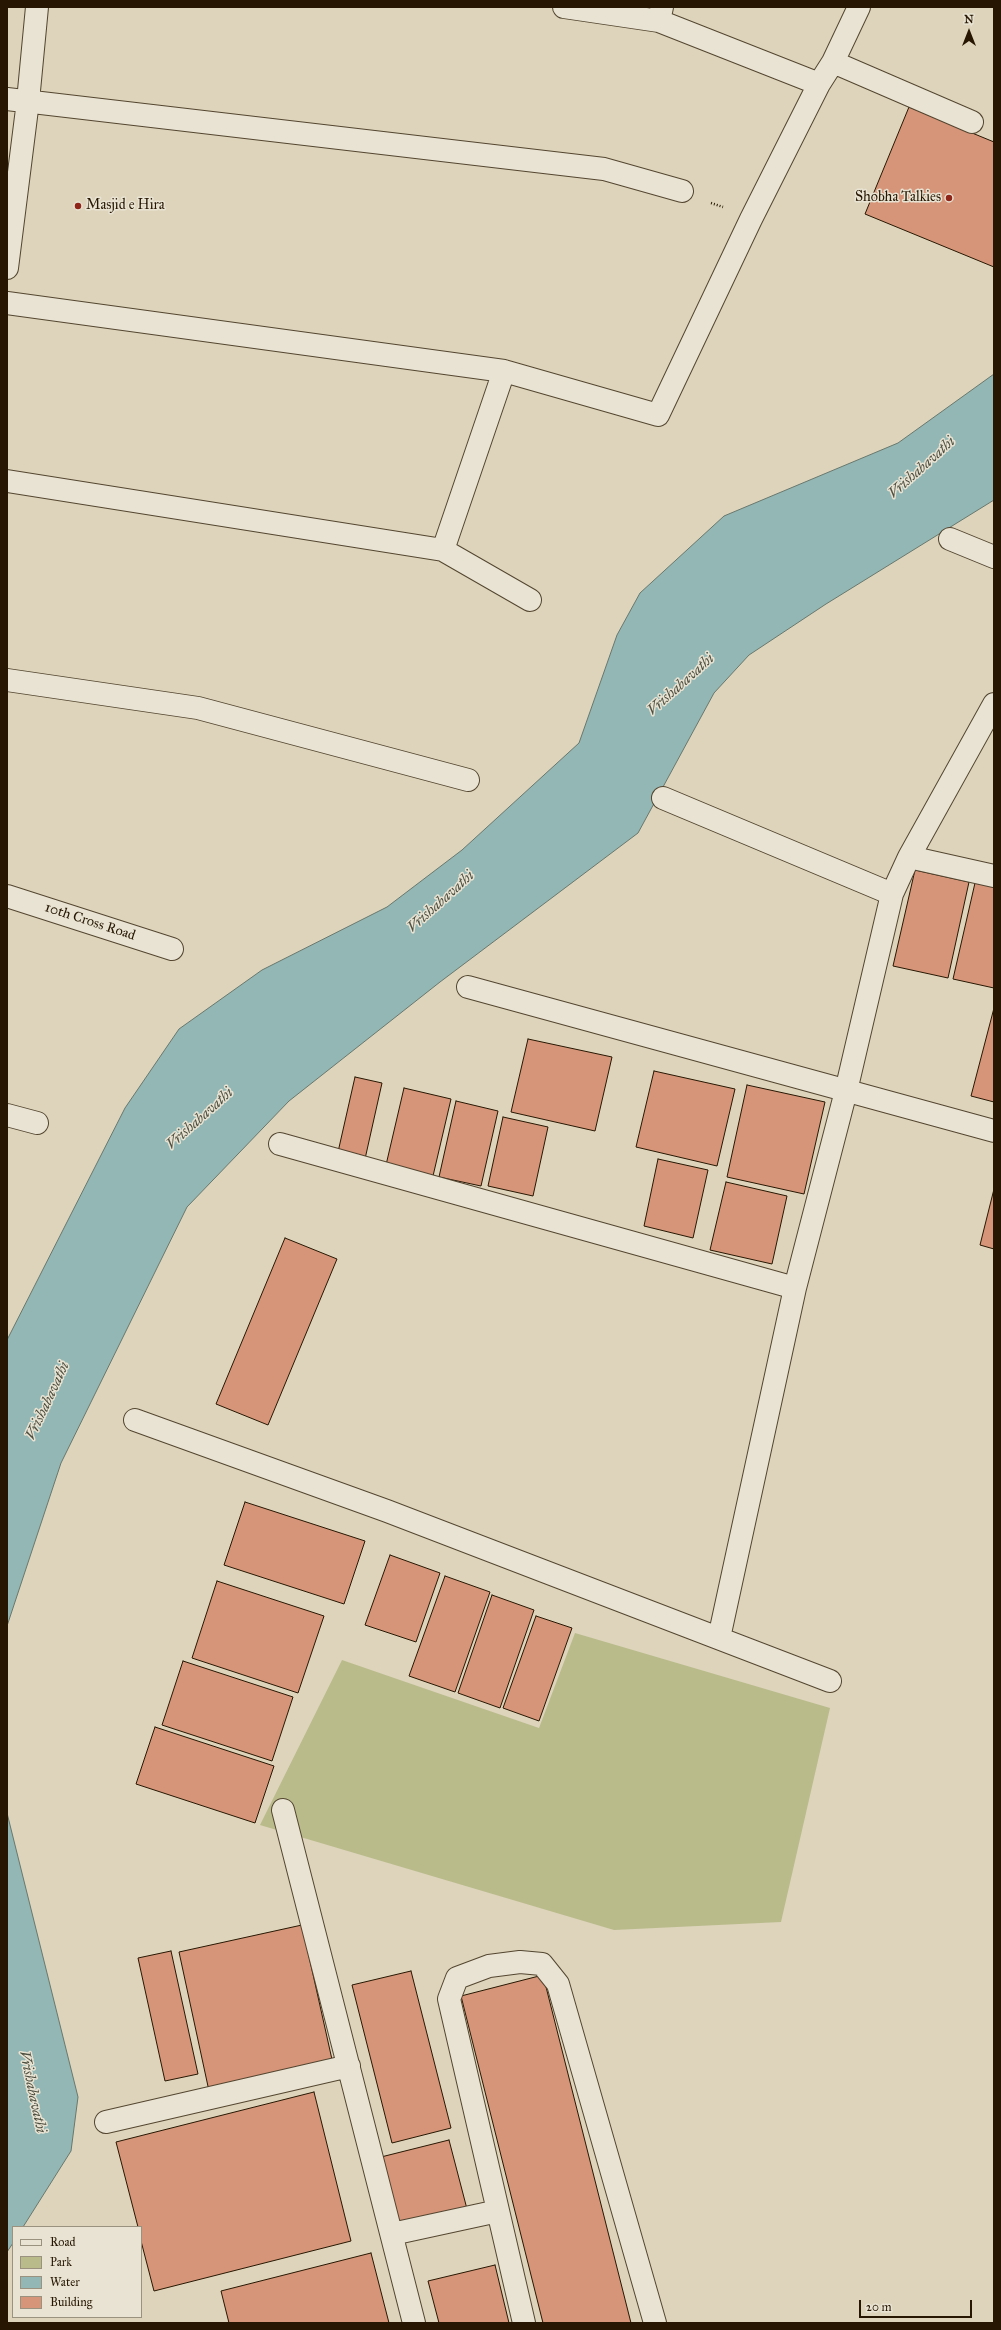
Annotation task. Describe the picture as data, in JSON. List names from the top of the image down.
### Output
{
  "streets": {
    "street": ["10th Cross Road"]
  },
  "water": ["Vrishabavathi"],
  "places": ["Shobha Talkies", "Masjid e Hira"],
  "legend": [
    "Road",
    "Park",
    "Water",
    "Building"
  ],
  "scale_bar": "20 m",
  "north": "top"
}
